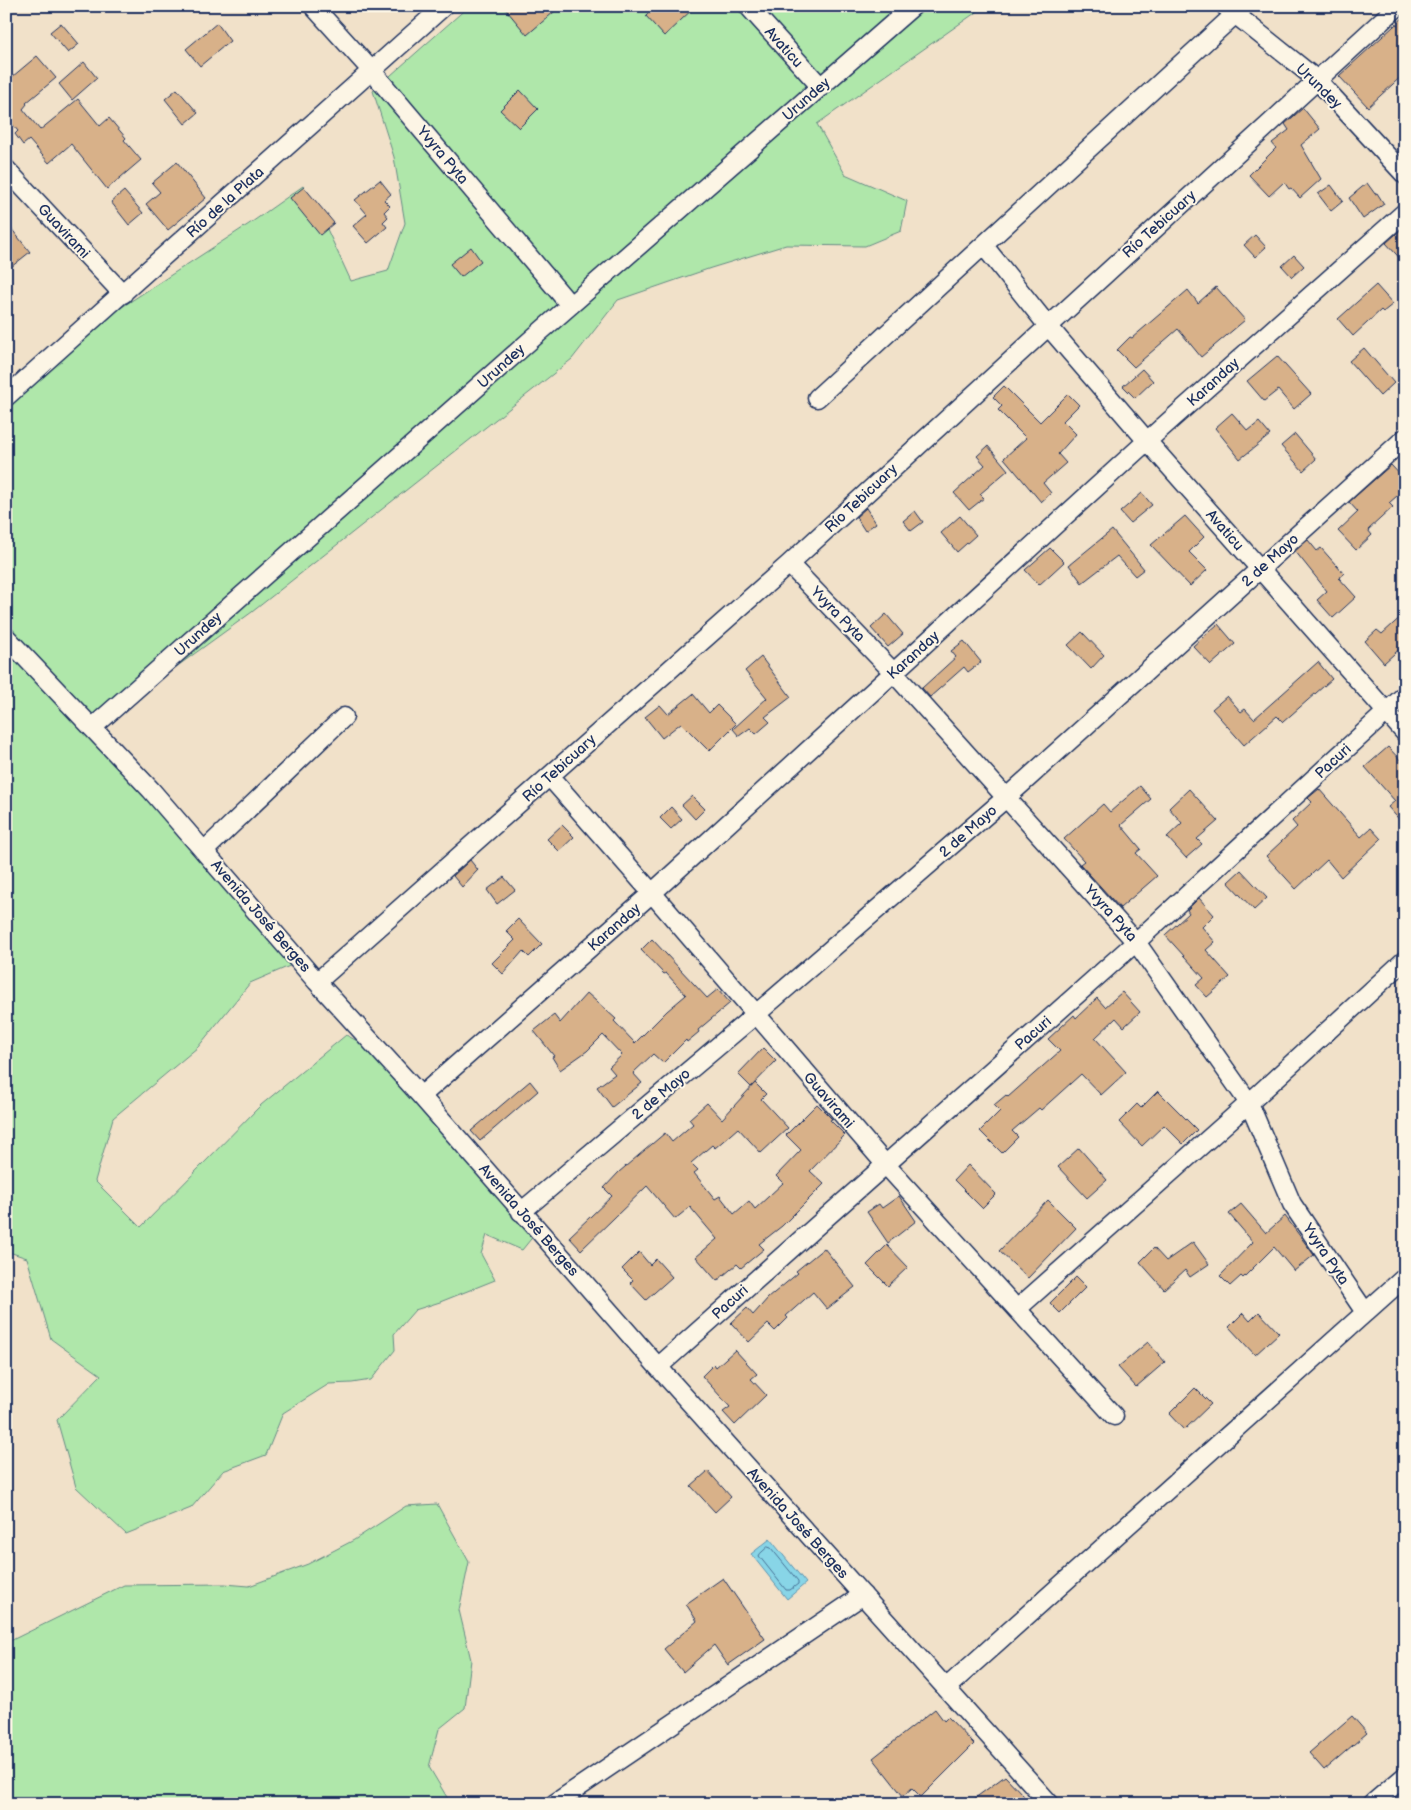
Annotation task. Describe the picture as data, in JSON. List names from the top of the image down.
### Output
{
  "streets": {
    "street": [
      "Avaticu",
      "Urundey",
      "Yvyra Pyta",
      "Río de la Plata",
      "Río Tebicuary",
      "Guavirami",
      "Karanday",
      "2 de Mayo",
      "Pacuri",
      "Avenida José Berges"
    ]
  },
  "crossings": [
    ["Avaticu", "Urundey"],
    ["Avaticu", "Río Tebicuary"],
    ["Avaticu", "Karanday"],
    ["Avaticu", "2 de Mayo"],
    ["Avaticu", "Pacuri"],
    ["Urundey", "Yvyra Pyta"],
    ["Urundey", "Río Tebicuary"],
    ["Urundey", "Avenida José Berges"],
    ["Yvyra Pyta", "Río de la Plata"],
    ["Yvyra Pyta", "Río Tebicuary"],
    ["Yvyra Pyta", "Karanday"],
    ["Yvyra Pyta", "2 de Mayo"],
    ["Yvyra Pyta", "Pacuri"],
    ["Río de la Plata", "Guavirami"],
    ["Río Tebicuary", "Guavirami"],
    ["Río Tebicuary", "Avenida José Berges"],
    ["Guavirami", "Karanday"],
    ["Guavirami", "2 de Mayo"],
    ["Guavirami", "Pacuri"],
    ["Karanday", "Avenida José Berges"],
    ["2 de Mayo", "Avenida José Berges"],
    ["Pacuri", "Avenida José Berges"]
  ]
}
